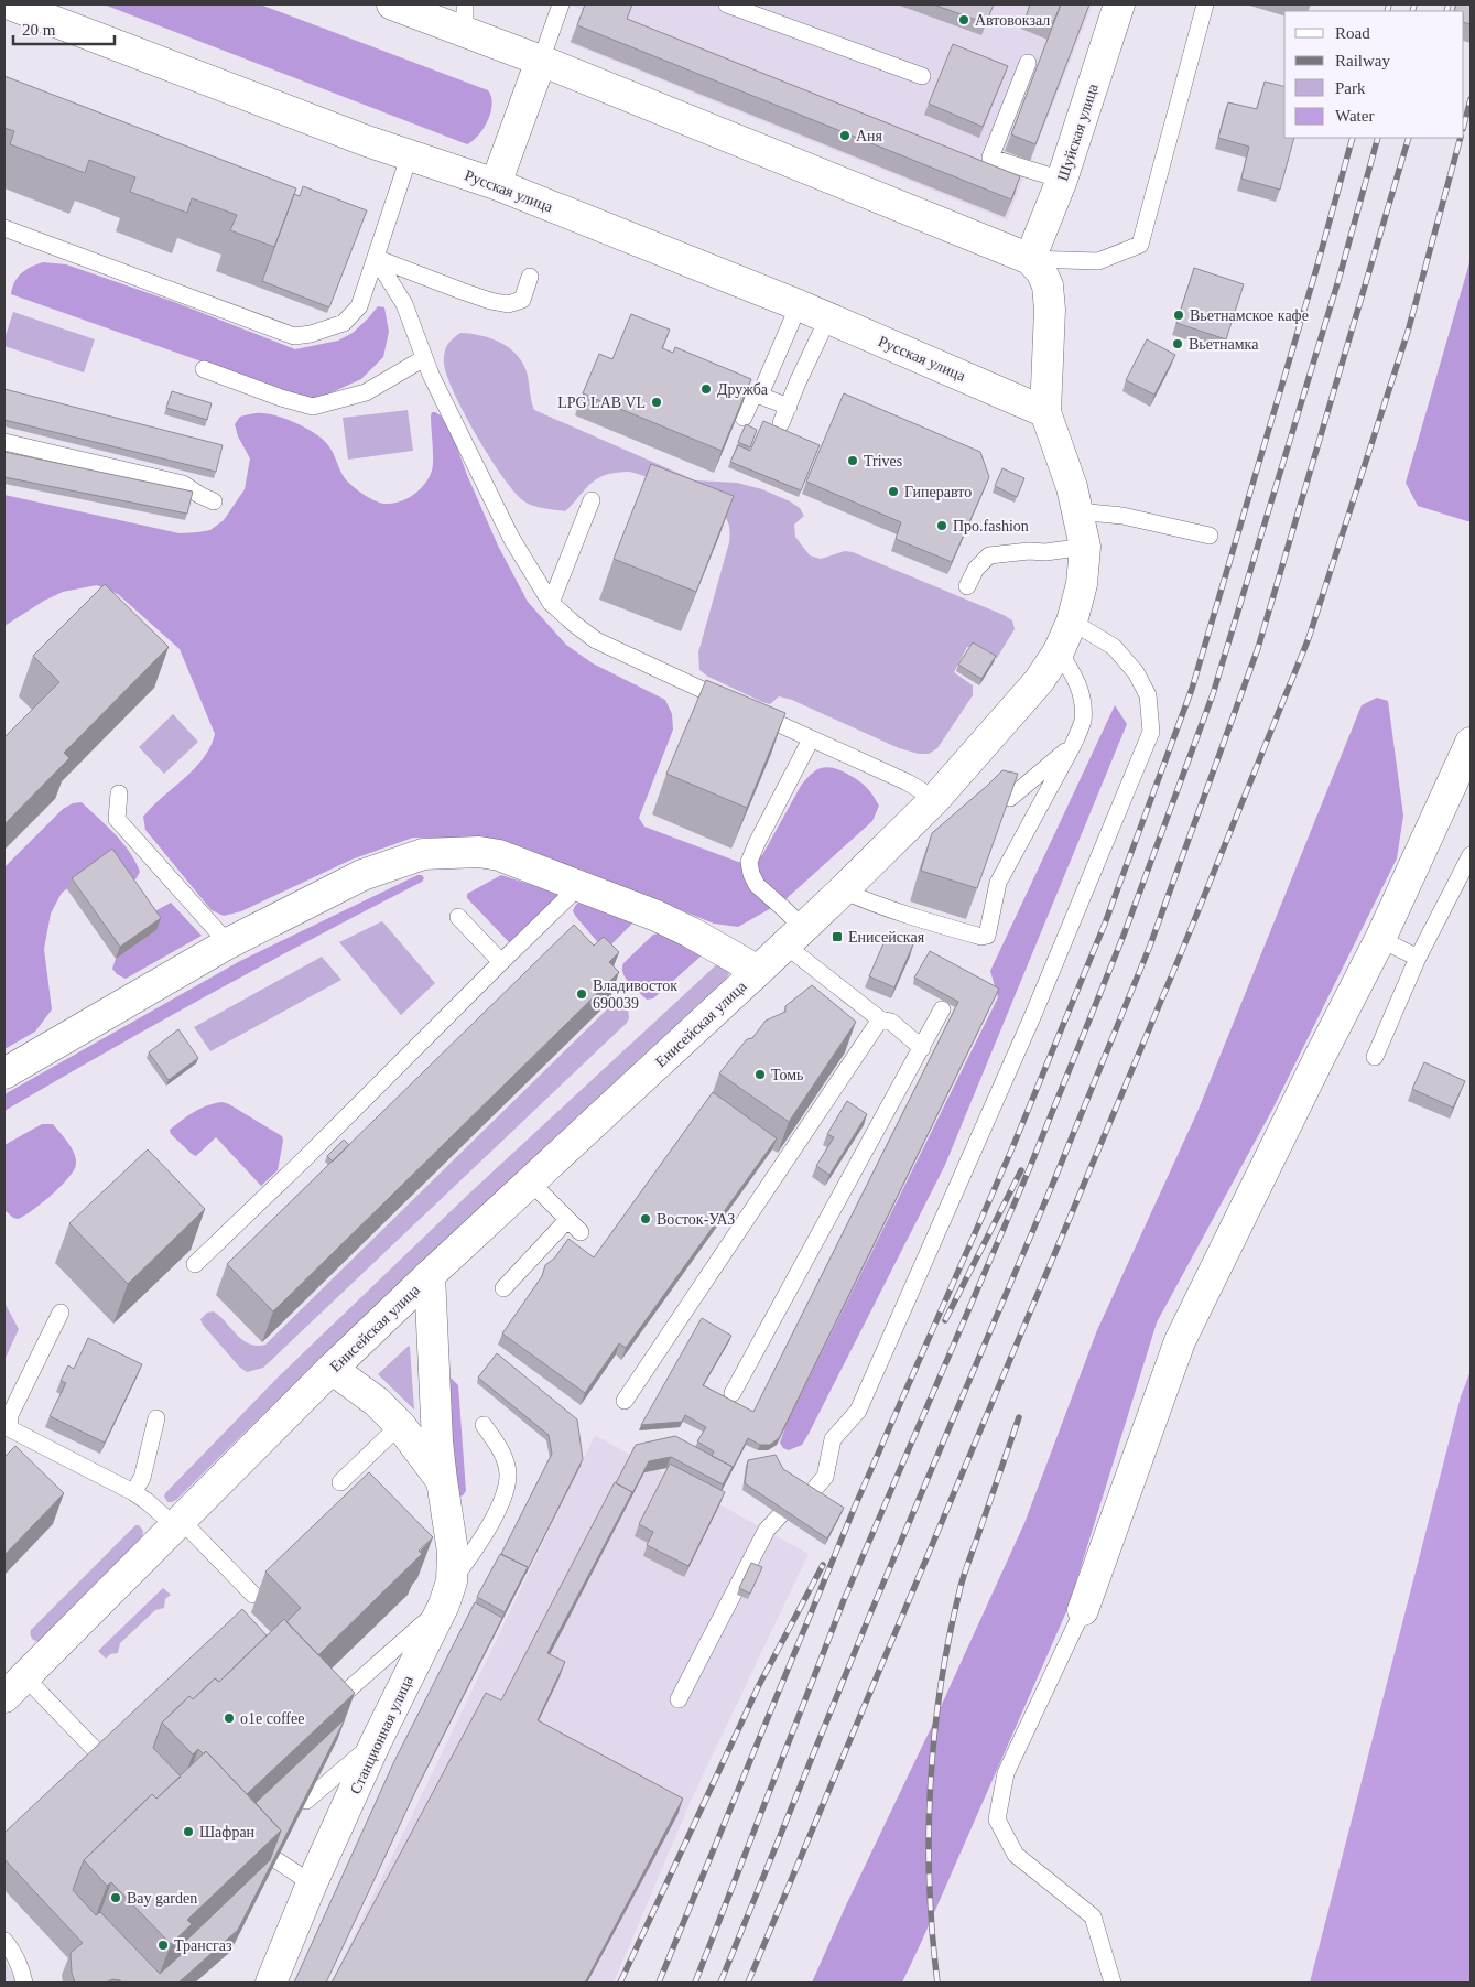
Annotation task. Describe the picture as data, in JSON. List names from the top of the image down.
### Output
{
  "streets": {
    "main road": [
      "Шуйская улица",
      "Русская улица",
      "Енисейская улица",
      "Станционная улица"
    ]
  },
  "crossings": [
    ["Русская улица", "Енисейская улица"],
    ["Енисейская улица", "Станционная улица"]
  ],
  "places": {
    "other": [
      "Автовокзал",
      "Аня",
      "Вьетнамское кафе",
      "Вьетнамка",
      "Дружба",
      "LPG LAB VL",
      "Trives",
      "Гиперавто",
      "Про.fashion",
      "Владивосток 690039",
      "Томь",
      "Восток-УАЗ",
      "o1e coffee",
      "Шафран",
      "Bay garden",
      "Трансгаз"
    ],
    "transit": ["Енисейская"]
  },
  "legend": [
    "Road",
    "Railway",
    "Park",
    "Water"
  ],
  "scale_bar": "20 m"
}
